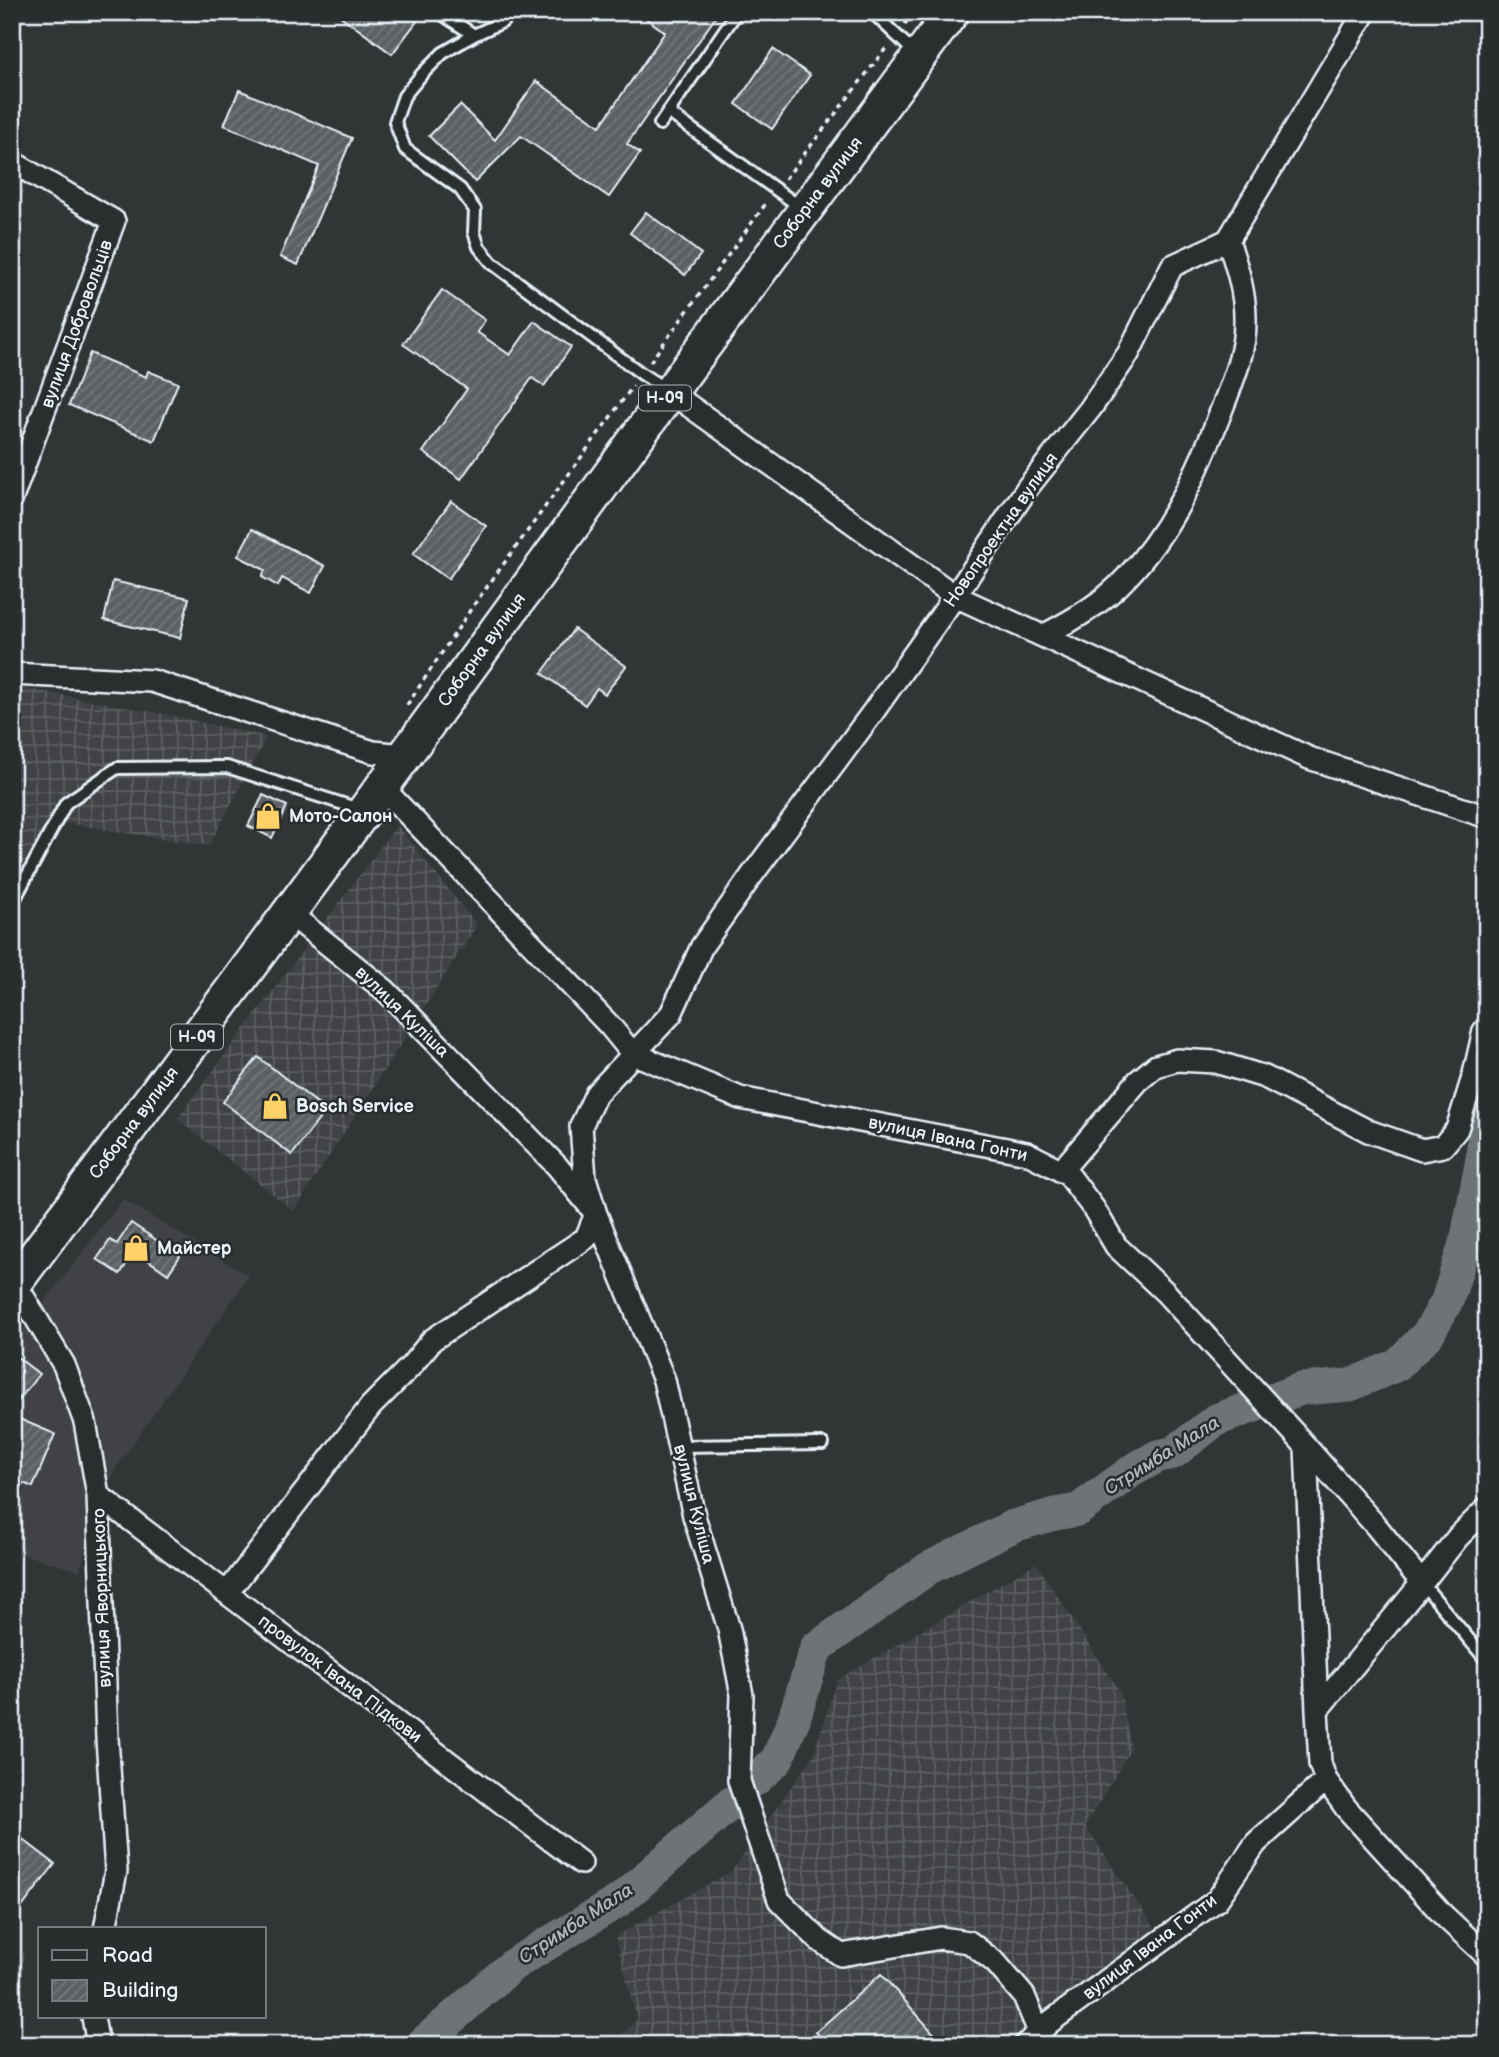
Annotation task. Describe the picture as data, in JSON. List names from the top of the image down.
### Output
{
  "streets": {
    "main road": ["Соборна вулиця", "Н-09"],
    "street": [
      "вулиця Добровольців",
      "Новопроектна вулиця",
      "вулиця Куліша",
      "вулиця Івана Гонти",
      "вулиця Яворницького",
      "провулок Івана Підкови"
    ]
  },
  "crossings": [
    ["Соборна вулиця", "вулиця Куліша"],
    ["Соборна вулиця", "вулиця Івана Гонти"],
    ["Соборна вулиця", "вулиця Яворницького"],
    ["Новопроектна вулиця", "вулиця Куліша"],
    ["Новопроектна вулиця", "вулиця Івана Гонти"],
    ["вулиця Куліша", "вулиця Івана Гонти"],
    ["вулиця Яворницького", "провулок Івана Підкови"]
  ],
  "water": ["Стримба Мала"],
  "places": {
    "shop": ["Мото-Салон", "Bosch Service", "Майстер"]
  },
  "legend": ["Road", "Building"]
}
